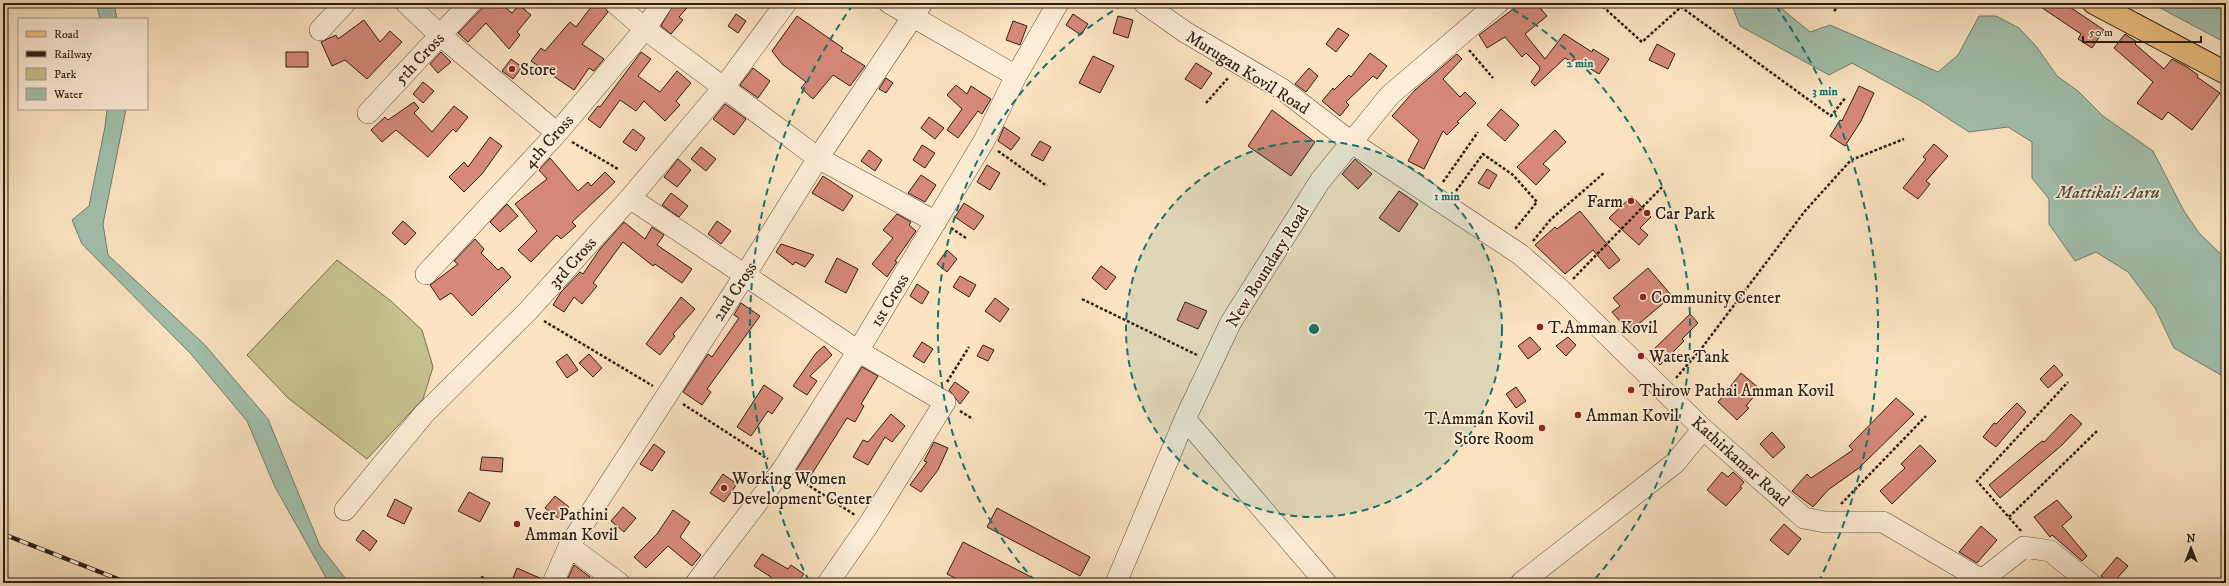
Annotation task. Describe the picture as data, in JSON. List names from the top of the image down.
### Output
{
  "streets": {
    "street": [
      "5th Cross",
      "Murugan Kovil Road",
      "4th Cross",
      "3rd Cross",
      "New Boundary Road",
      "2nd Cross",
      "1st Cross",
      "Kathirkamar Road"
    ]
  },
  "crossings": [
    ["Murugan Kovil Road", "New Boundary Road"],
    ["Murugan Kovil Road", "Kathirkamar Road"],
    ["New Boundary Road", "Kathirkamar Road"]
  ],
  "water": ["Mattikali Aaru"],
  "places": [
    "Store",
    "Farm",
    "Car Park",
    "Community Center",
    "T.Amman Kovil",
    "Water Tank",
    "Thirow Pathai Amman Kovil",
    "Amman Kovil",
    "T.Amman Kovil Store Room",
    "Working Women Development Center",
    "Veer Pathini Amman Kovil"
  ],
  "legend": [
    "Road",
    "Railway",
    "Park",
    "Water"
  ],
  "scale_bar": "50 m",
  "north": "top",
  "rings": ["2 min", "3 min", "1 min"]
}
